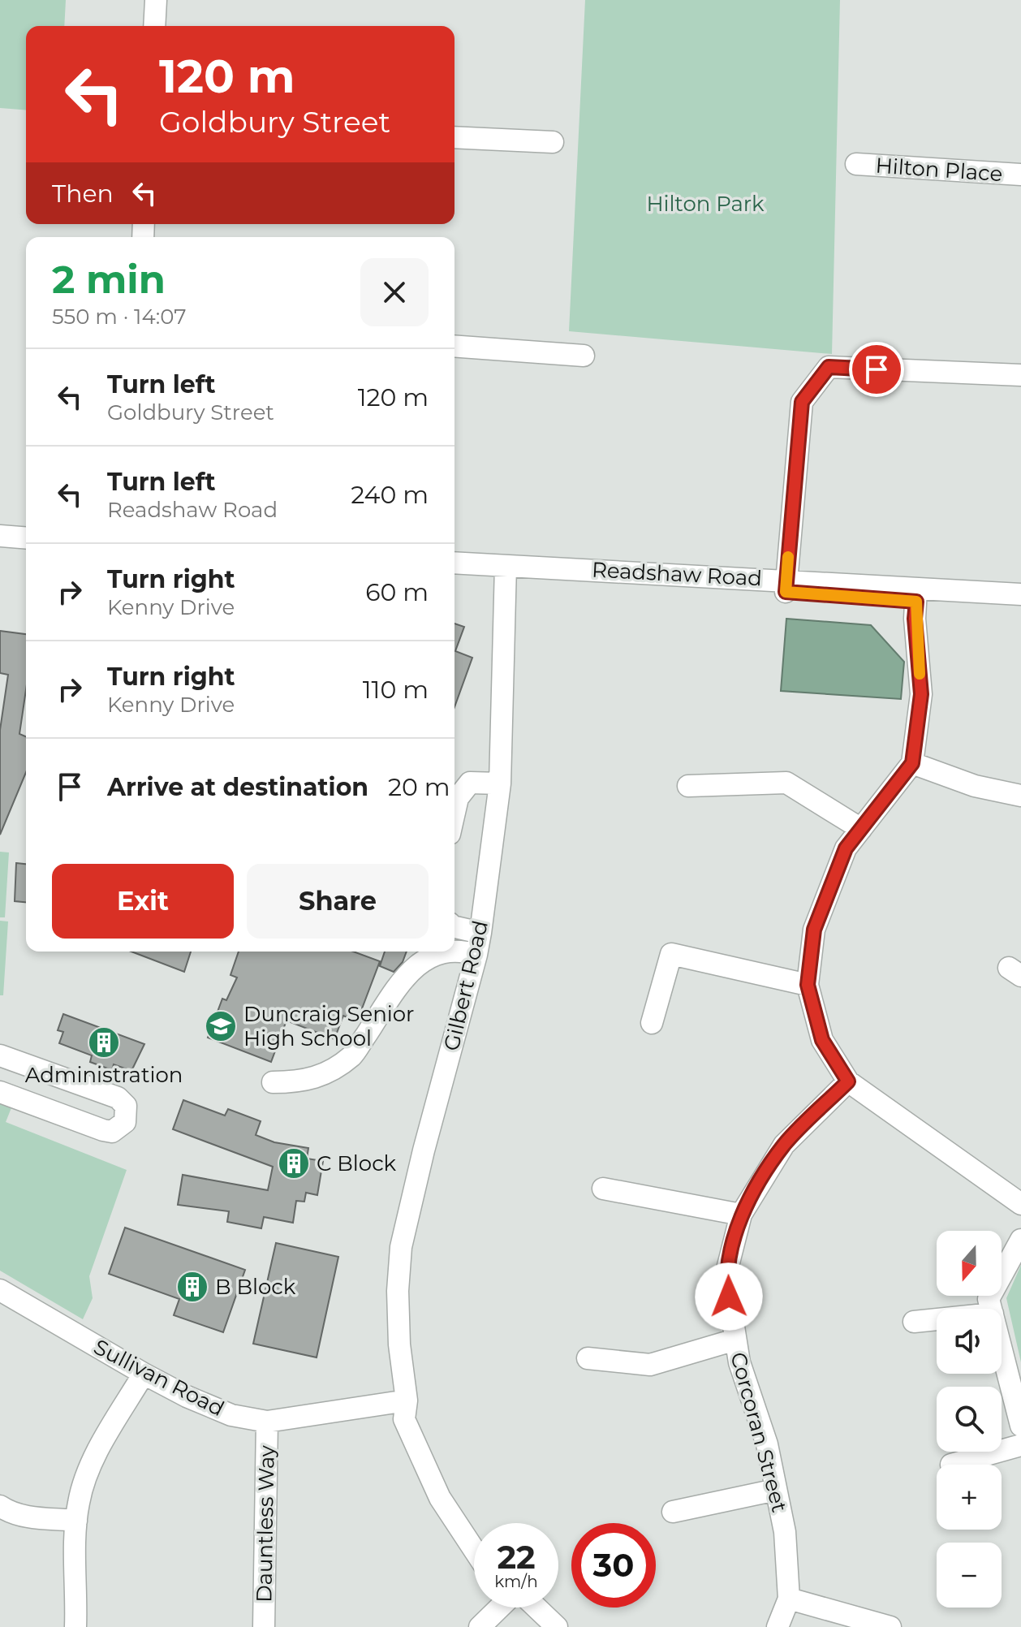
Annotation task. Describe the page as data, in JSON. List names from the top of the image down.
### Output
{
  "streets": {
    "street": [
      "Hilton Place",
      "Readshaw Road",
      "Gilbert Road",
      "Sullivan Road",
      "Corcoran Street",
      "Dauntless Way"
    ]
  },
  "crossings": [
    ["Readshaw Road", "Gilbert Road"],
    ["Gilbert Road", "Sullivan Road"],
    ["Sullivan Road", "Dauntless Way"]
  ],
  "parks": ["Hilton Park"],
  "places": {
    "school or university": ["Duncraig Senior High School"],
    "building": ["Administration", "C Block", "B Block"]
  },
  "north": "bottom",
  "page": {
    "turn": ["120 m", "Goldbury Street"],
    "then": "Then",
    "heading": ["2 min", "550 m · 14:07"],
    "list": [
      {
        "name": "Turn left",
        "note": "Goldbury Street",
        "value": "120 m"
      },
      {
        "name": "Turn left",
        "note": "Readshaw Road",
        "value": "240 m"
      },
      {
        "name": "Turn right",
        "note": "Kenny Drive",
        "value": "60 m"
      },
      {
        "name": "Turn right",
        "note": "Kenny Drive",
        "value": "110 m"
      },
      {
        "name": "Arrive at destination",
        "value": "20 m"
      }
    ],
    "buttons": ["Exit", "Share"],
    "map_buttons": ["+", "−"],
    "speed": "22 km/h",
    "limit": "30"
  }
}
